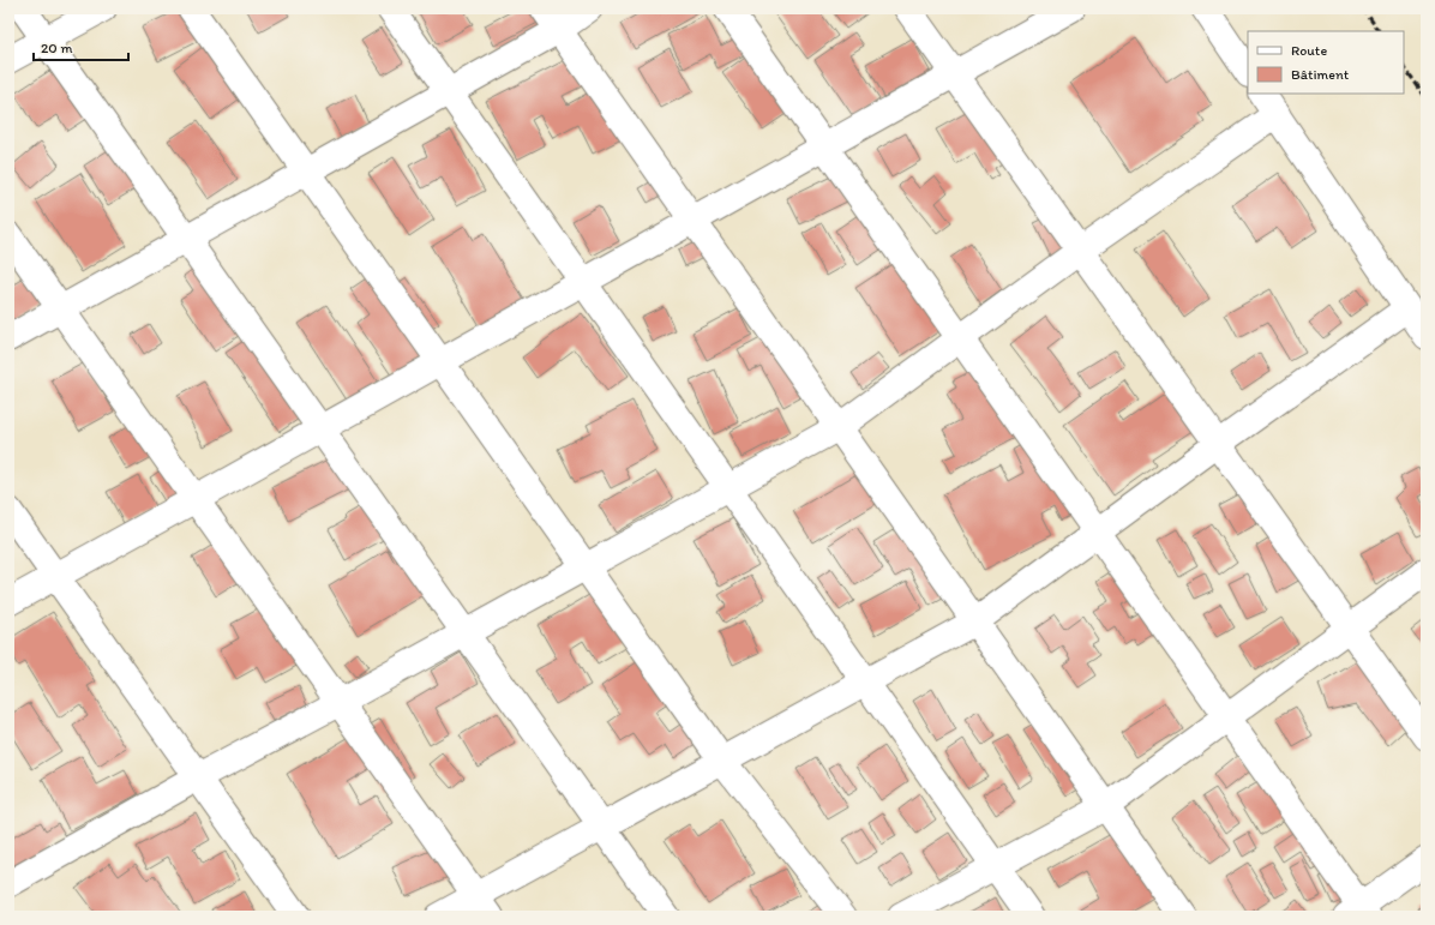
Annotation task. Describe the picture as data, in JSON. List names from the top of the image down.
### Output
{
  "legend": ["Route", "Bâtiment"],
  "scale_bar": "20 m"
}
